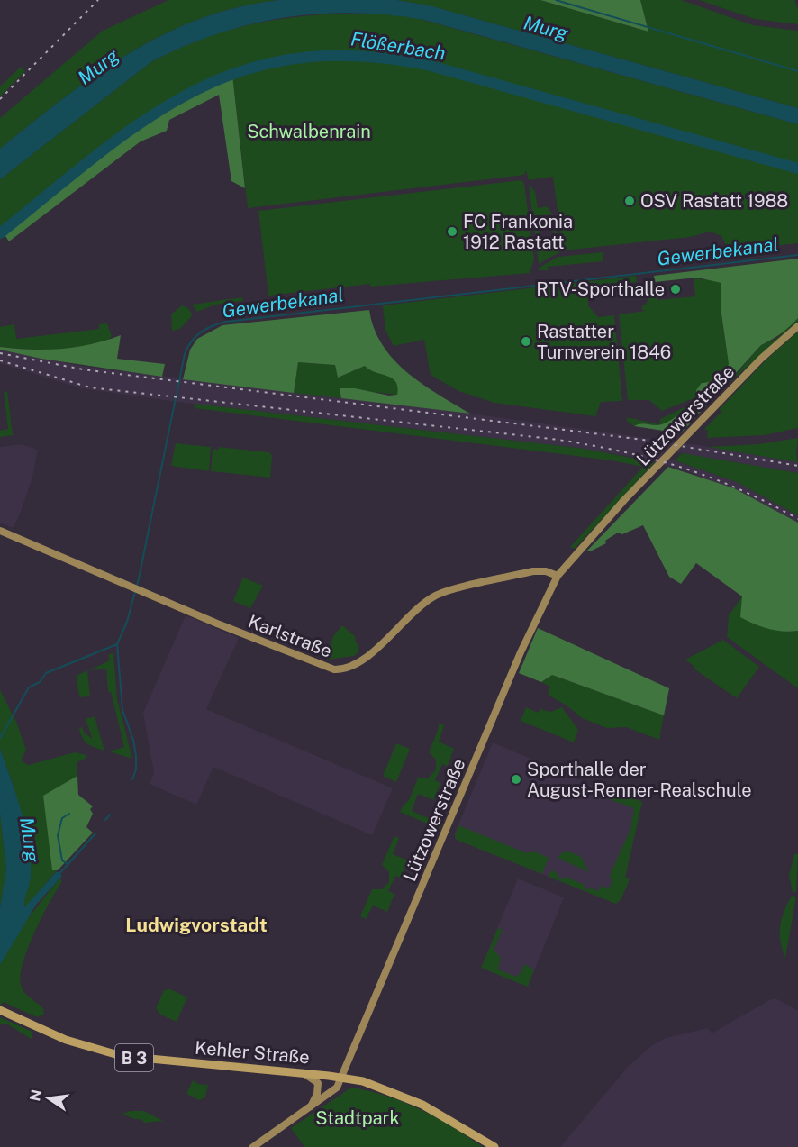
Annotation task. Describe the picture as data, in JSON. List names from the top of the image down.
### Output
{
  "streets": {
    "main road": [
      "Lützowerstraße",
      "Karlstraße",
      "Kehler Straße",
      "B 3"
    ]
  },
  "crossings": [
    ["Lützowerstraße", "Karlstraße"],
    ["Lützowerstraße", "Kehler Straße"]
  ],
  "districts": ["Ludwigvorstadt"],
  "water": ["Murg", "Flößerbach", "Gewerbekanal"],
  "parks": ["Schwalbenrain", "Stadtpark"],
  "places": [
    "OSV Rastatt 1988",
    "FC Frankonia 1912 Rastatt",
    "RTV-Sporthalle",
    "Rastatter Turnverein 1846",
    "Sporthalle der August-Renner-Realschule"
  ],
  "north": "left"
}
